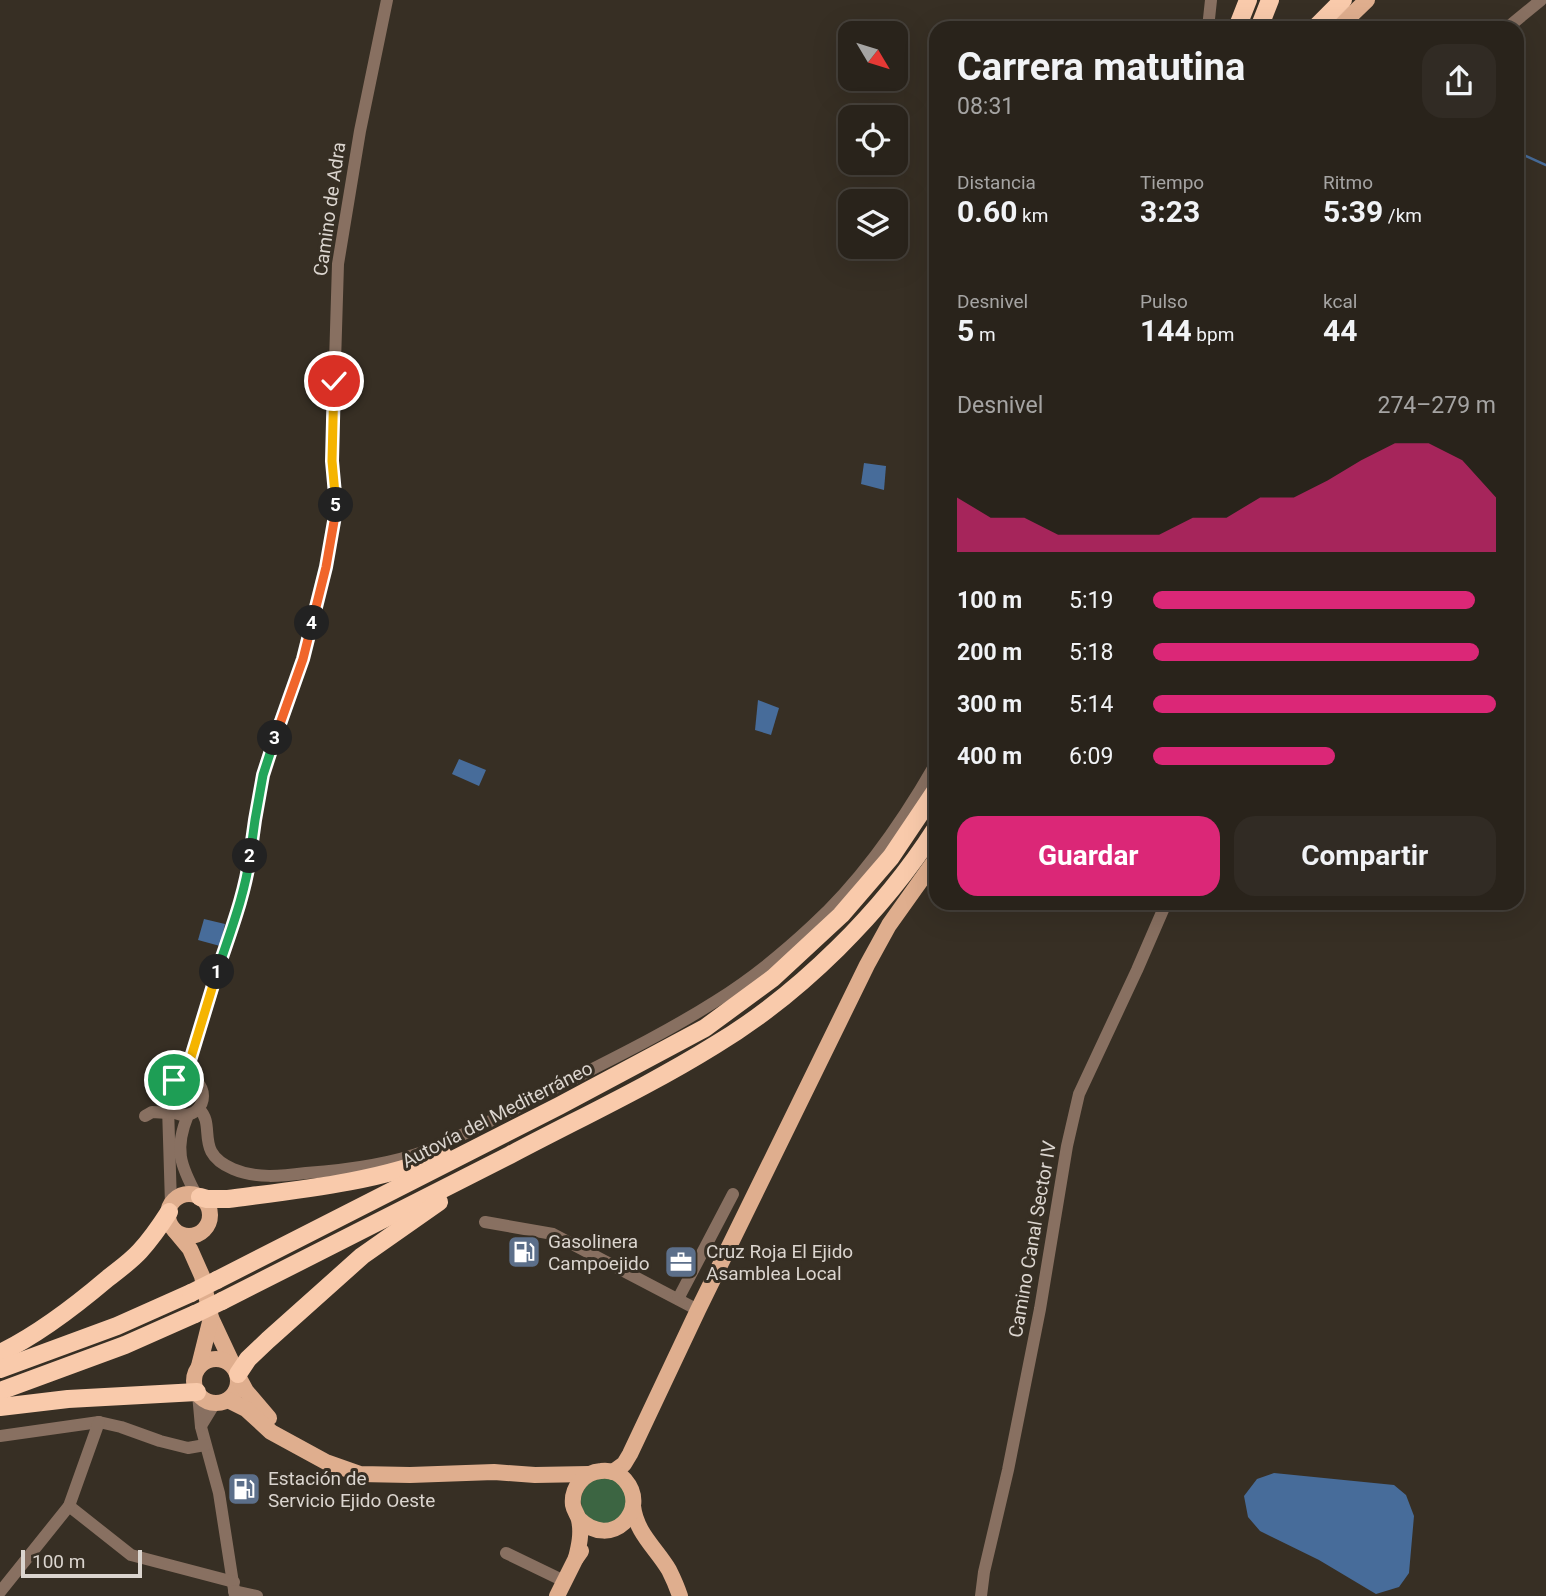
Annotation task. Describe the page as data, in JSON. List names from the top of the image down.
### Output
{
  "streets": {
    "highway": ["Autovía del Mediterráneo"],
    "street": ["Camino de Adra", "Camino Canal Sector IV"]
  },
  "places": {
    "fuel station": ["Gasolinera Campoejido", "Estación de Servicio Ejido Oeste"],
    "office": ["Cruz Roja El Ejido Asamblea Local"]
  },
  "scale_bar": "100 m",
  "north": "bottom right",
  "page": {
    "heading": ["Carrera matutina", "08:31"],
    "stats": [
      ["Distancia", "0.60 km"],
      ["Tiempo", "3:23"],
      ["Ritmo", "5:39 /km"],
      ["Desnivel", "5 m"],
      ["Pulso", "144 bpm"],
      ["kcal", "44"]
    ],
    "chart": ["Desnivel", "274–279 m"],
    "pins": [
      "5",
      "4",
      "3",
      "2",
      "1"
    ],
    "list": [
      {
        "name": "100 m",
        "note": "5:19"
      },
      {
        "name": "200 m",
        "note": "5:18"
      },
      {
        "name": "300 m",
        "note": "5:14"
      },
      {
        "name": "400 m",
        "note": "6:09"
      }
    ],
    "buttons": ["Guardar", "Compartir"],
    "scale": "100 m"
  }
}
